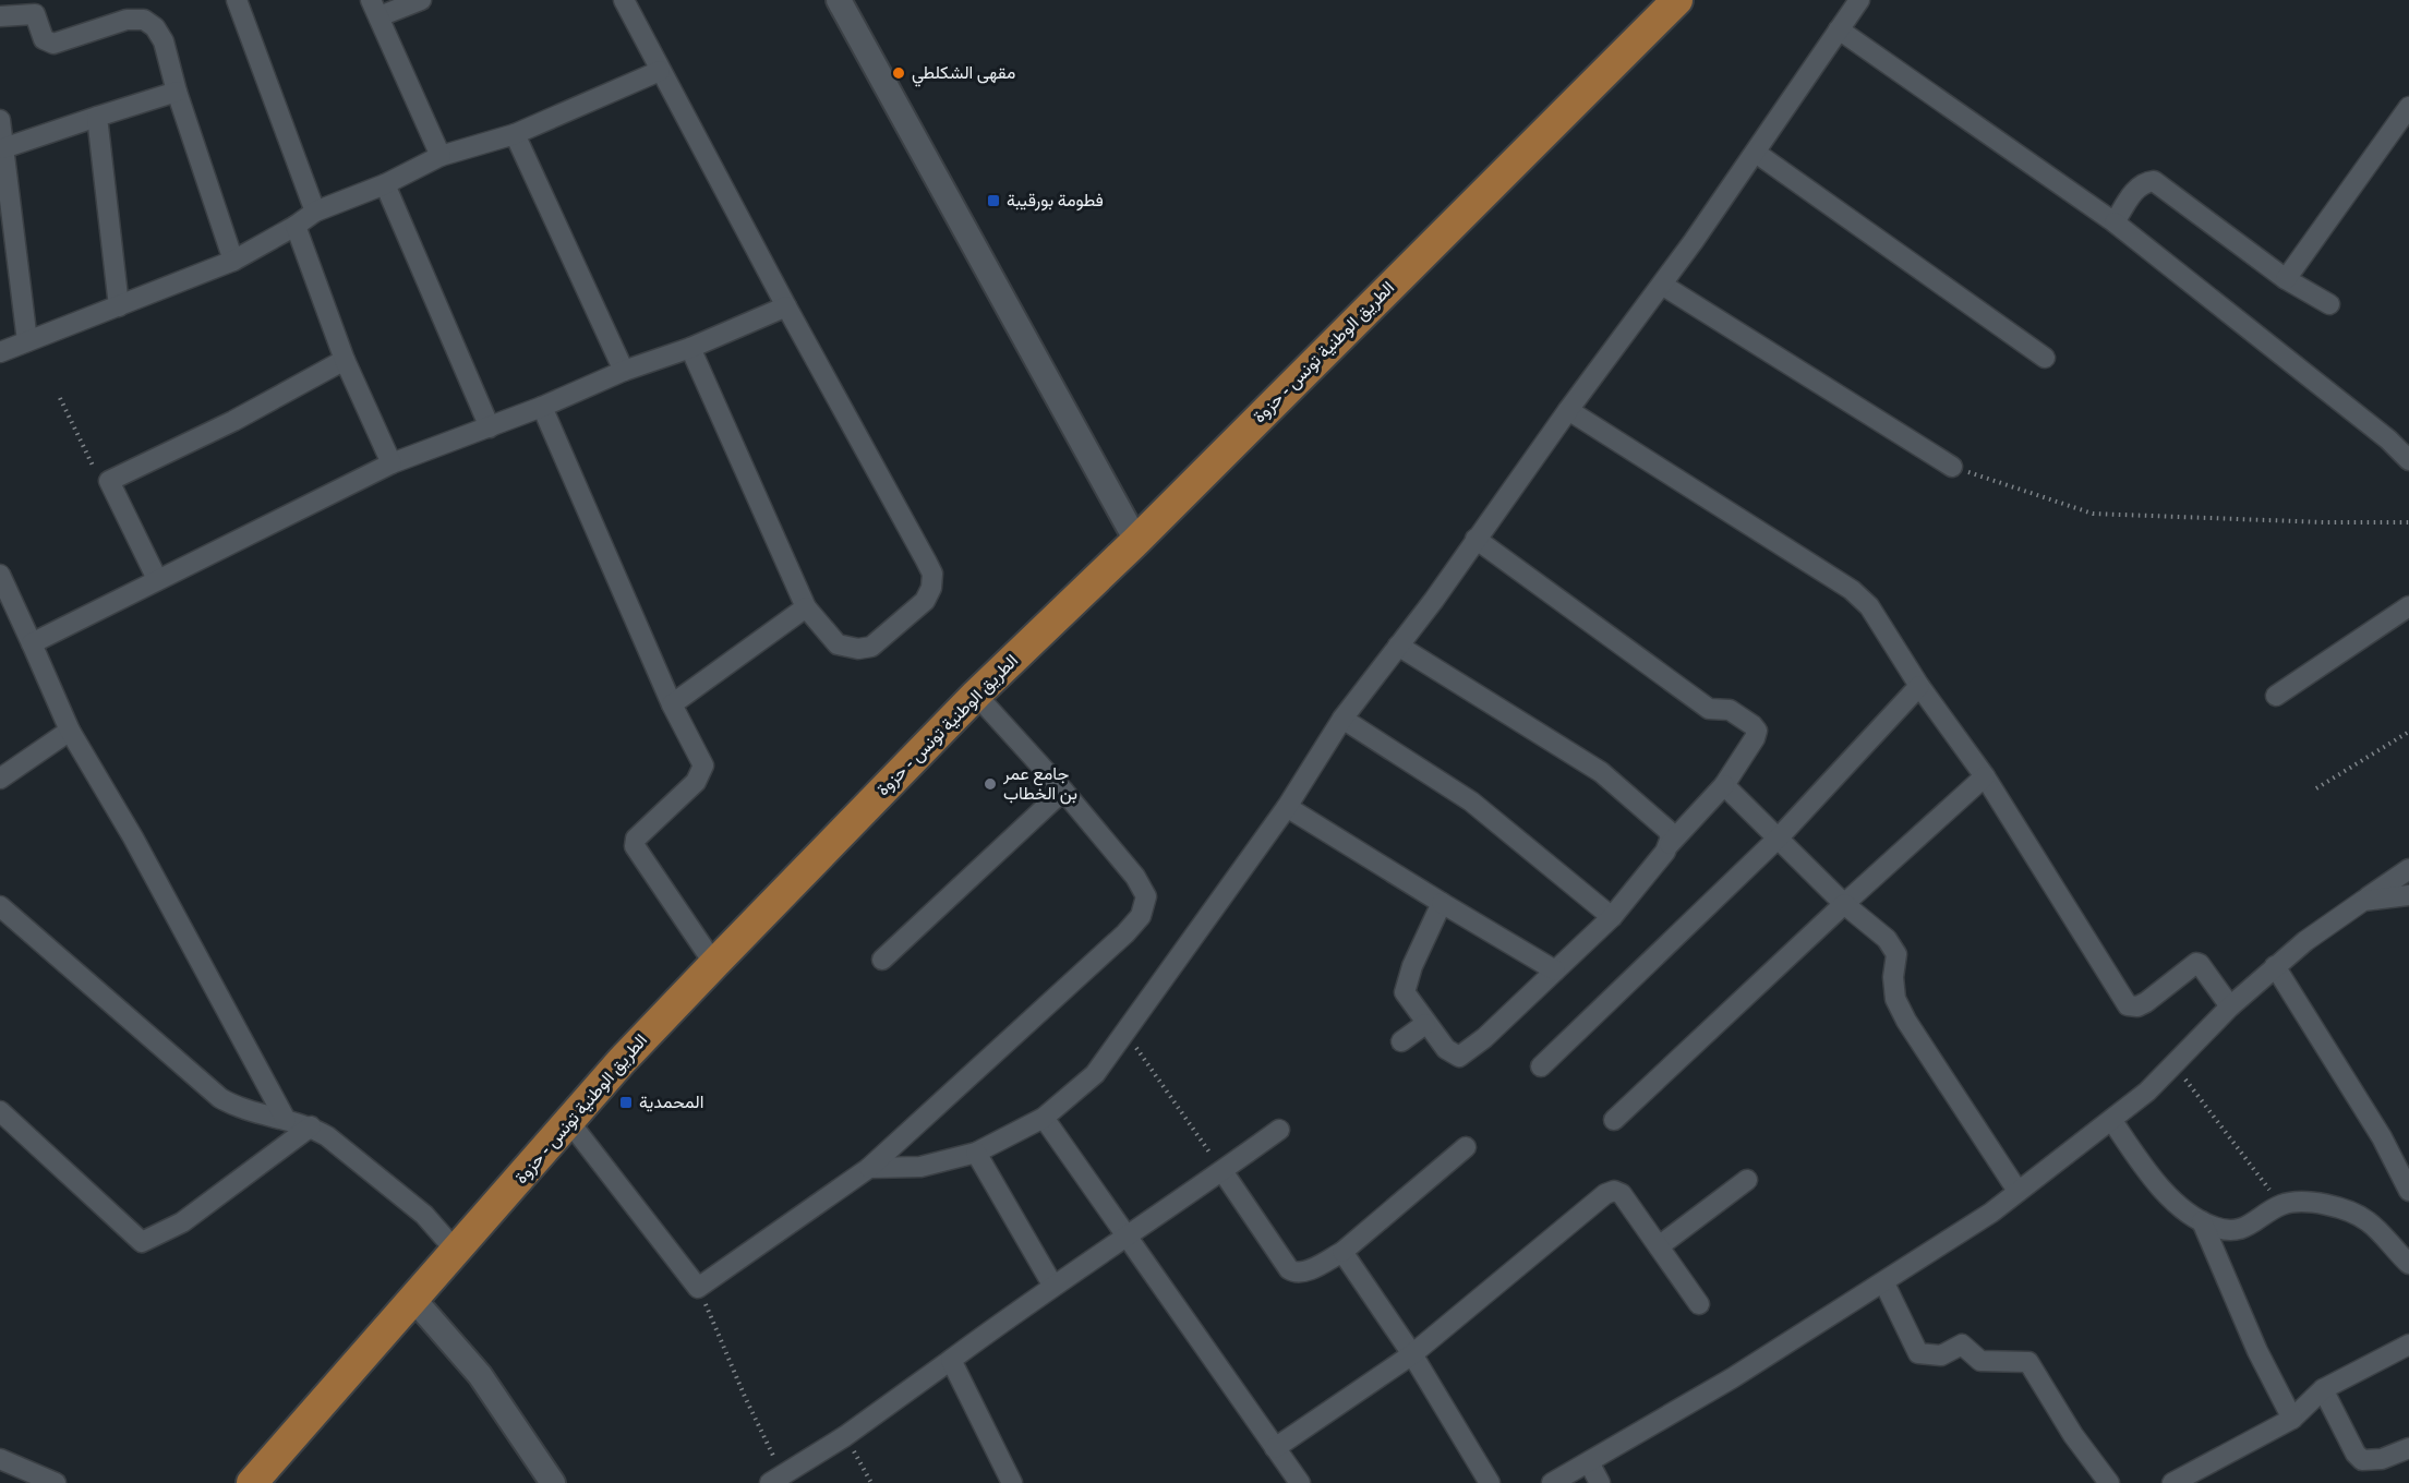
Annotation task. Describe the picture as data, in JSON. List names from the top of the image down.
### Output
{
  "streets": {
    "main road": ["الطريق الوطنية تونس - حزوة"]
  },
  "places": {
    "other": ["مقهى الشكلطي", "جامع عمر بن الخطاب"],
    "transit": ["فطومة بورقيبة", "المحمدية"]
  }
}
